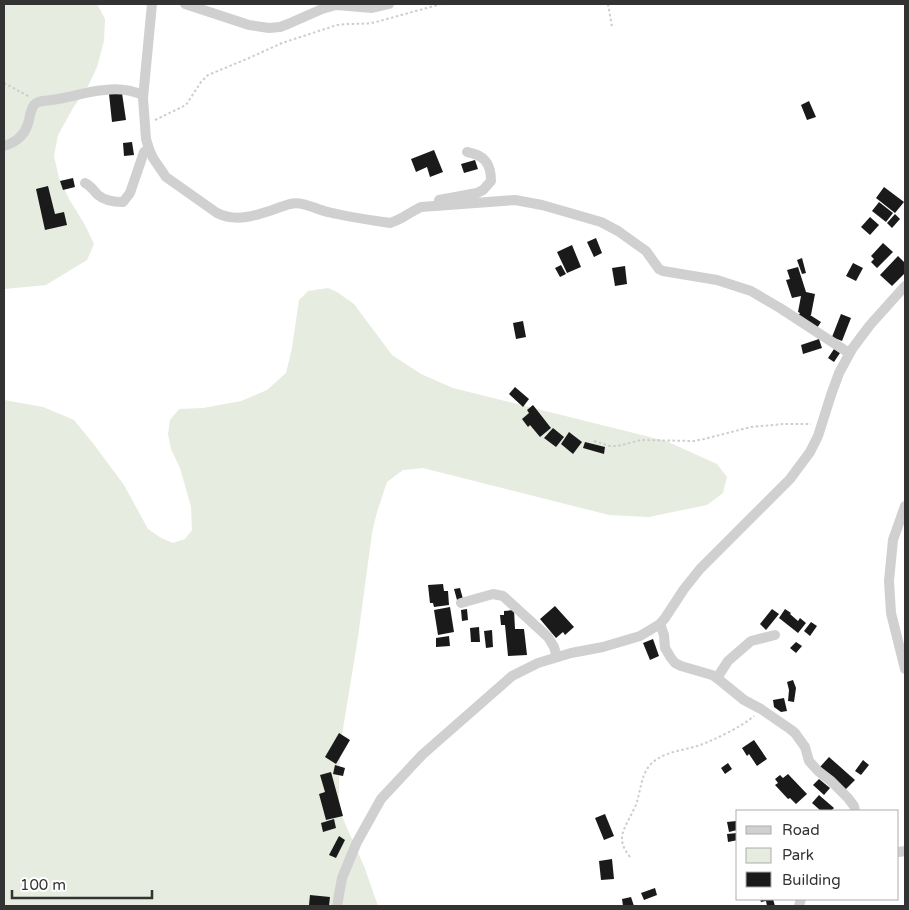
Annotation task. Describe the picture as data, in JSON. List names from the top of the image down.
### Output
{
  "legend": ["Road", "Park", "Building"],
  "scale_bar": "100 m"
}
